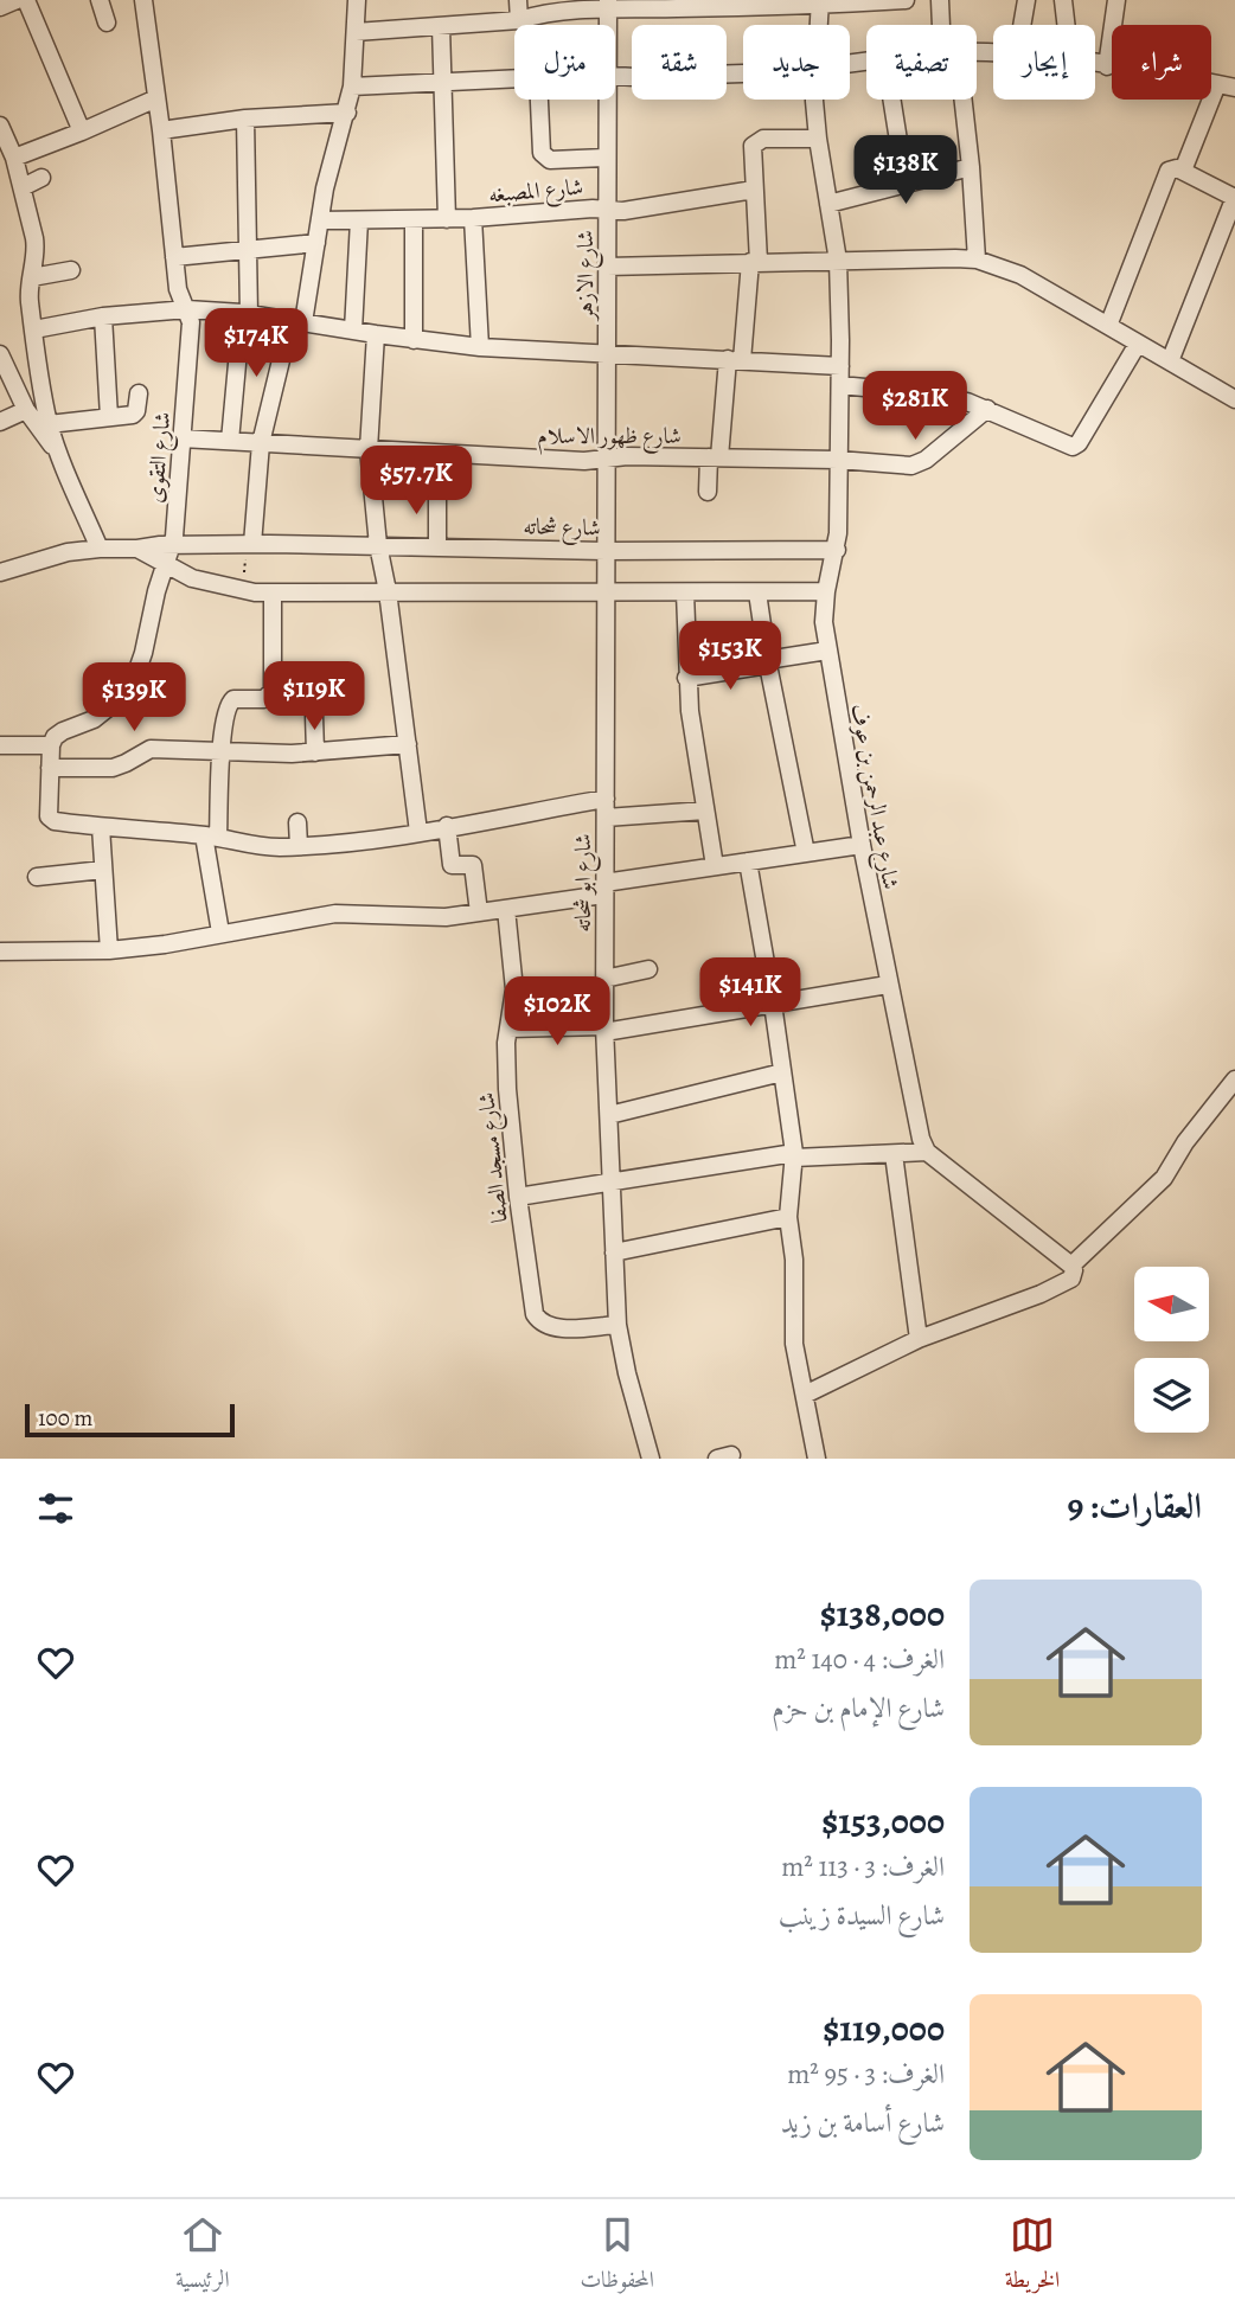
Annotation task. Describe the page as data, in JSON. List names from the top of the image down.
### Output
{
  "streets": {
    "street": [
      "شارع المصبغه",
      "شارع الازهر",
      "شارع ظهور الاسلام",
      "شارع التقوى",
      "شارع شحاته",
      "شارع عبد الرحمن بن عوف",
      "شارع ابو شحاته",
      "شارع مسجد الصفا"
    ]
  },
  "crossings": [
    ["شارع المصبغه", "شارع الازهر"],
    ["شارع الازهر", "شارع ظهور الاسلام"],
    ["شارع الازهر", "شارع شحاته"],
    ["شارع الازهر", "شارع ابو شحاته"],
    ["شارع ظهور الاسلام", "شارع التقوى"],
    ["شارع ظهور الاسلام", "شارع عبد الرحمن بن عوف"],
    ["شارع التقوى", "شارع شحاته"],
    ["شارع شحاته", "شارع عبد الرحمن بن عوف"],
    ["شارع شحاته", "شارع ابو شحاته"],
    ["شارع ابو شحاته", "شارع مسجد الصفا"]
  ],
  "scale_bar": "100 m",
  "north": "left",
  "page": {
    "chip": [
      "شراء",
      "إيجار",
      "تصفية",
      "جديد",
      "شقة",
      "منزل"
    ],
    "price": [
      "$138K",
      "$174K",
      "$281K",
      "$57.7K",
      "$153K",
      "$119K",
      "$139K",
      "$141K",
      "$102K"
    ],
    "scale": "100 m",
    "heading": "العقارات: 9",
    "list": [
      {
        "name": "$138,000",
        "note": "الغرف: 4 · 140 m² · شارع الإمام بن حزم"
      },
      {
        "name": "$153,000",
        "note": "الغرف: 3 · 113 m² · شارع السيدة زينب"
      },
      {
        "name": "$119,000",
        "note": "الغرف: 3 · 95 m² · شارع أسامة بن زيد"
      }
    ],
    "tabs": ["الخريطة", "المحفوظات", "الرئيسية"]
  }
}
